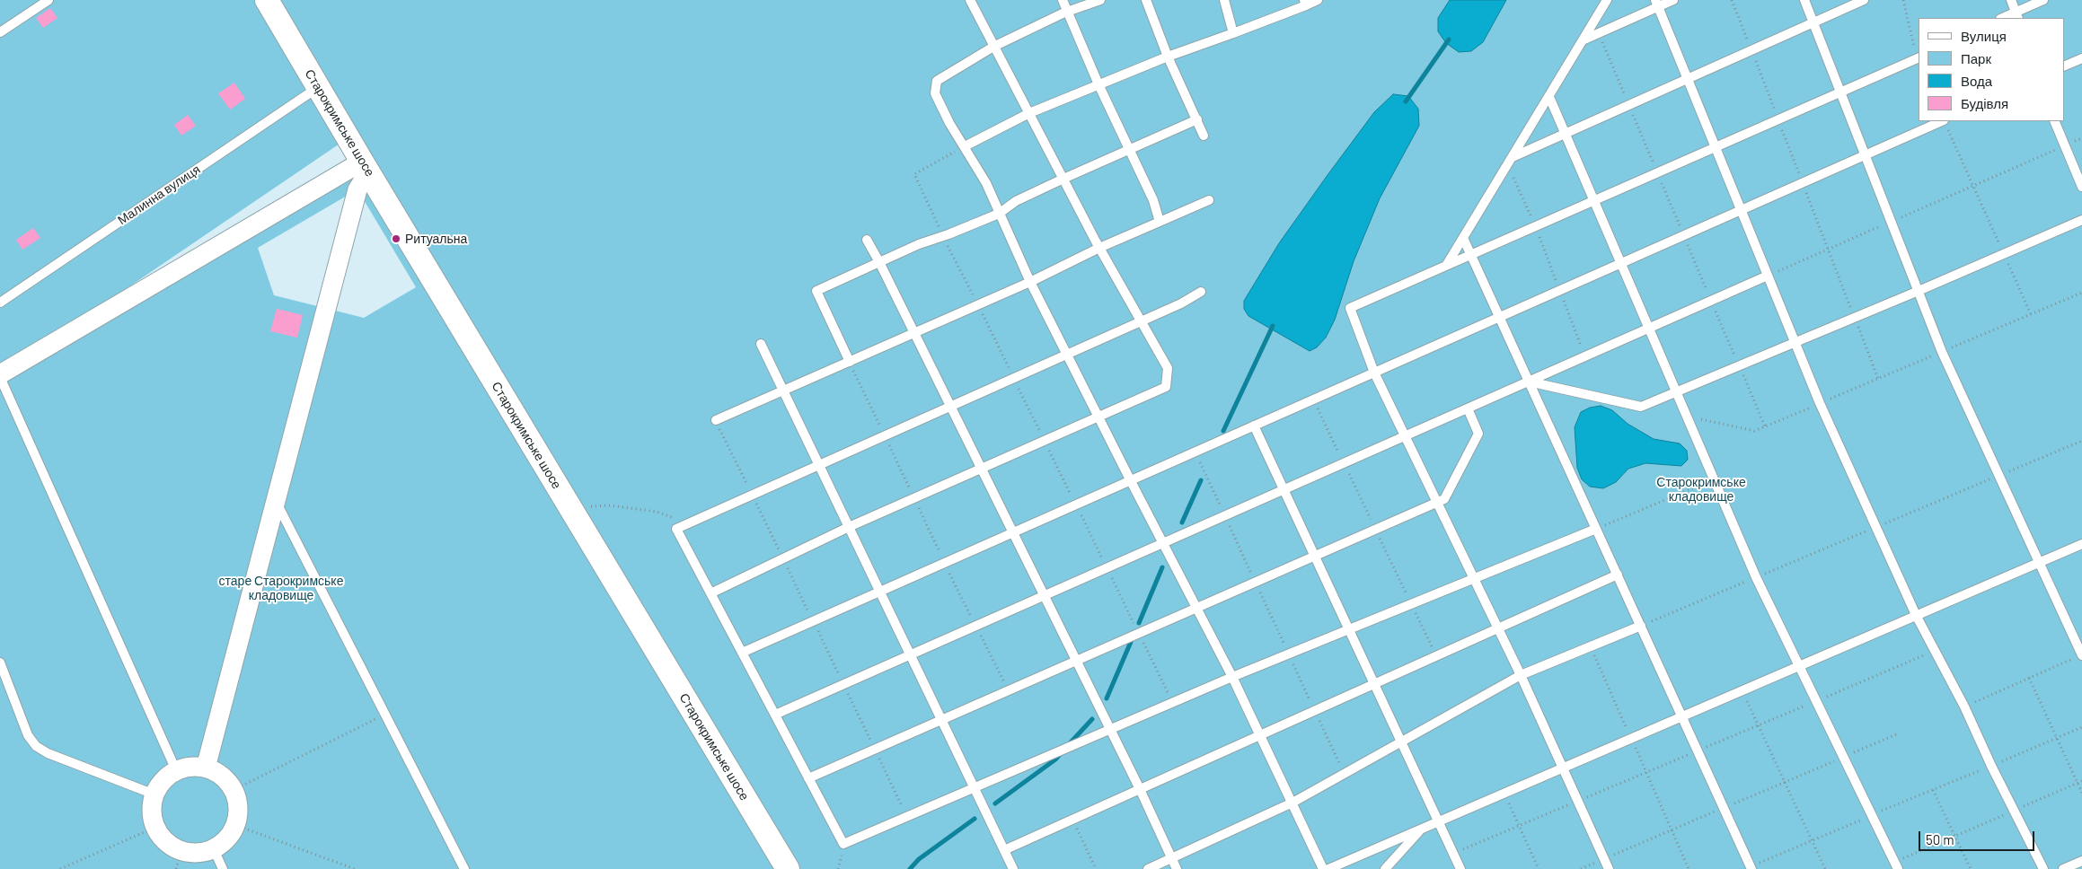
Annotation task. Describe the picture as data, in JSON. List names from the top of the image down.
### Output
{
  "streets": {
    "street": ["Старокримське шосе"],
    "lane": ["Малинна вулиця"]
  },
  "crossings": [
    ["Старокримське шосе", "Малинна вулиця"]
  ],
  "parks": ["Старокримське кладовище", "старе Старокримське кладовище"],
  "places": ["Ритуальна"],
  "legend": [
    "Вулиця",
    "Парк",
    "Вода",
    "Будівля"
  ],
  "scale_bar": "50 m"
}
